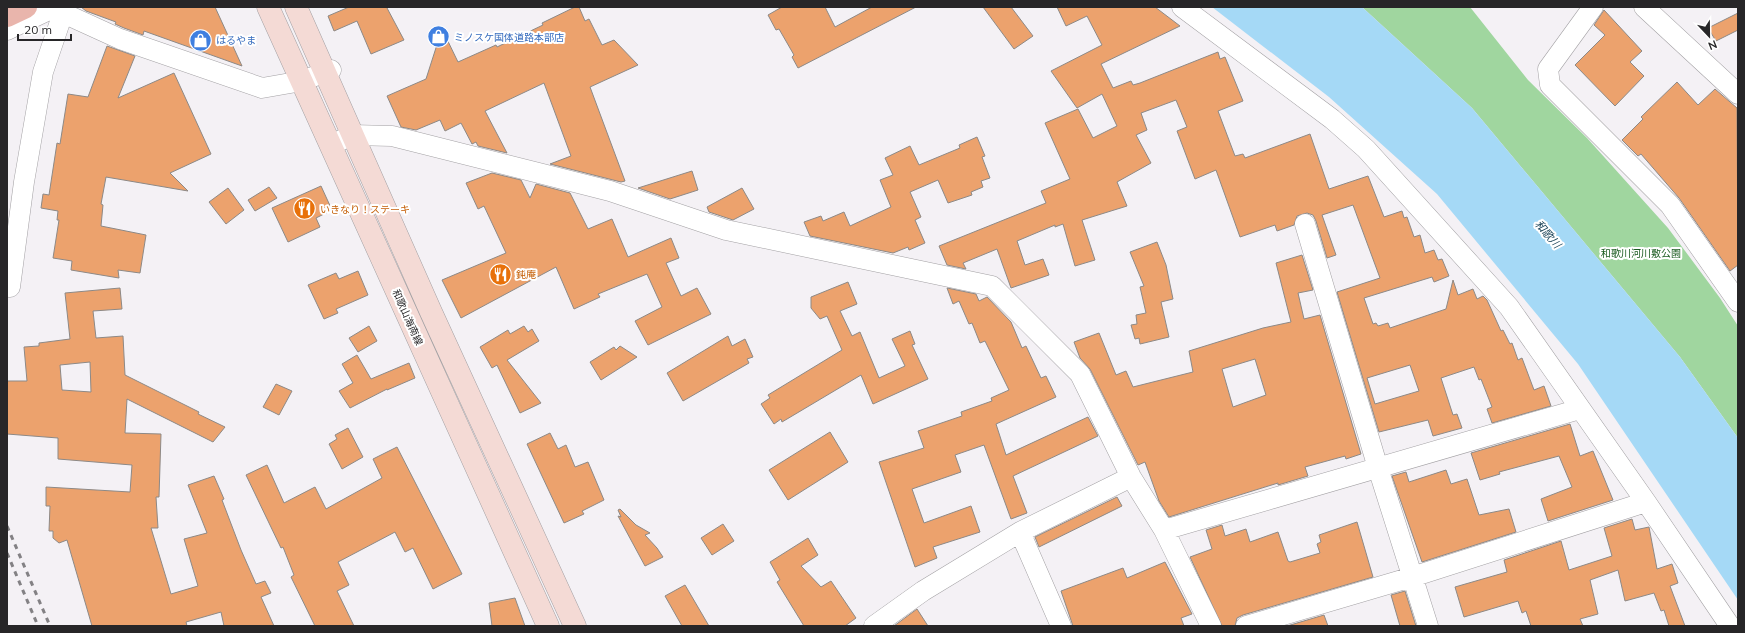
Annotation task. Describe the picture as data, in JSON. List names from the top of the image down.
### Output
{
  "streets": {
    "main road": ["和歌山海南線"]
  },
  "water": ["和歌川"],
  "parks": ["和歌川河川敷公園"],
  "places": {
    "shop": ["ミノスケ国体道路本部店", "はるやま"],
    "restaurant": ["いきなり！ステーキ", "鈍庵"]
  },
  "scale_bar": "20 m",
  "north": "bottom"
}
